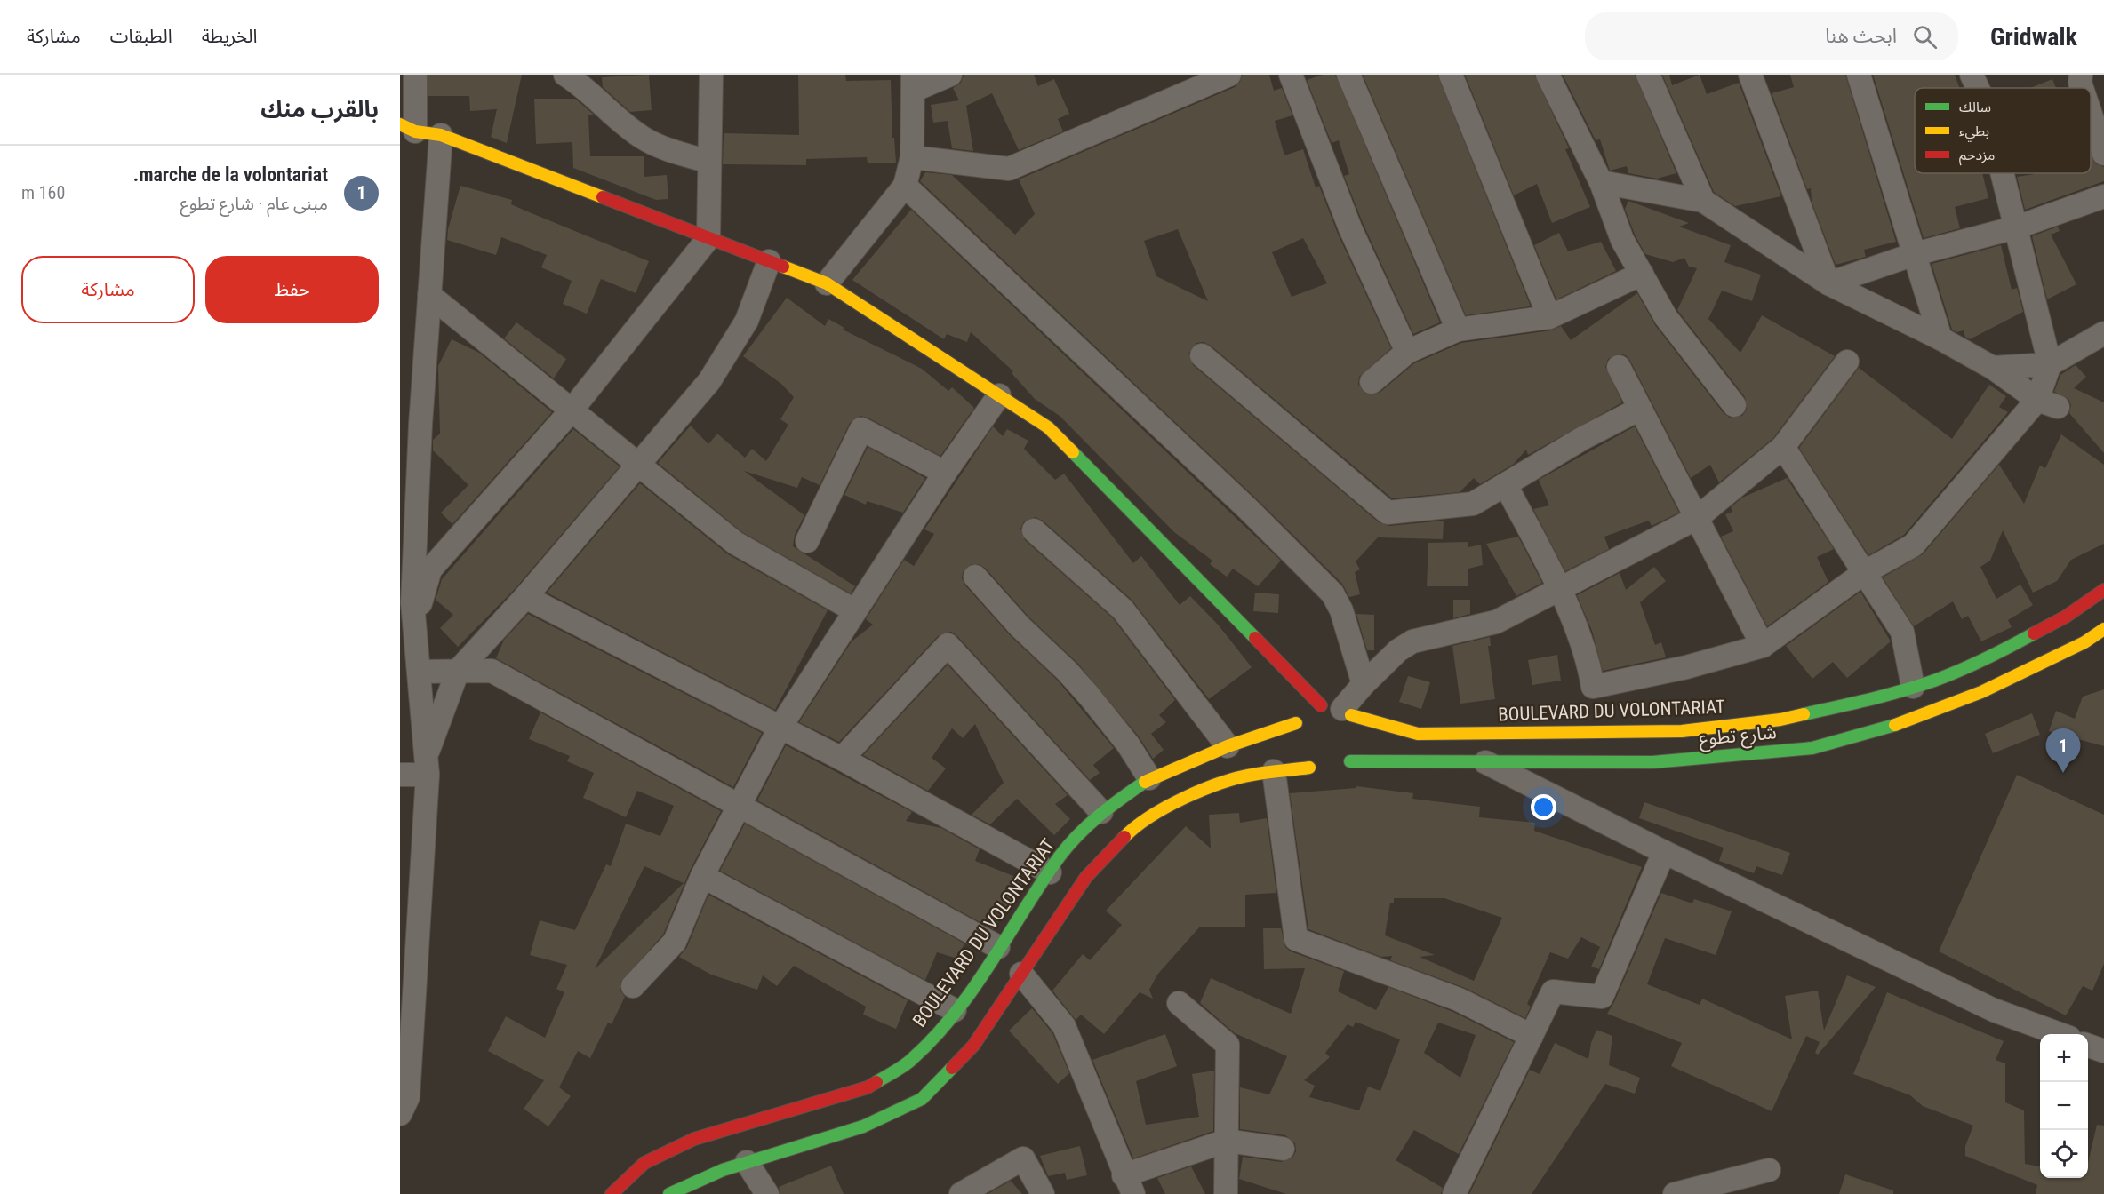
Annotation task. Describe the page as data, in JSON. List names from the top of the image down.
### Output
{
  "streets": {
    "main road": ["BOULEVARD DU VOLONTARIAT", "شارع تطوع"]
  },
  "legend": ["سالك", "بطيء", "مزدحم"],
  "page": {
    "header": "Gridwalk",
    "search": "ابحث هنا",
    "nav": ["الخريطة", "الطبقات", "مشاركة"],
    "heading": "بالقرب منك",
    "list": [
      {
        "mark": "1",
        "name": "marche de la volontariat.",
        "note": "مبنى عام · شارع تطوع",
        "value": "160 m"
      }
    ],
    "buttons": ["حفظ", "مشاركة"],
    "pins": "1",
    "map_buttons": ["+", "−"]
  }
}
